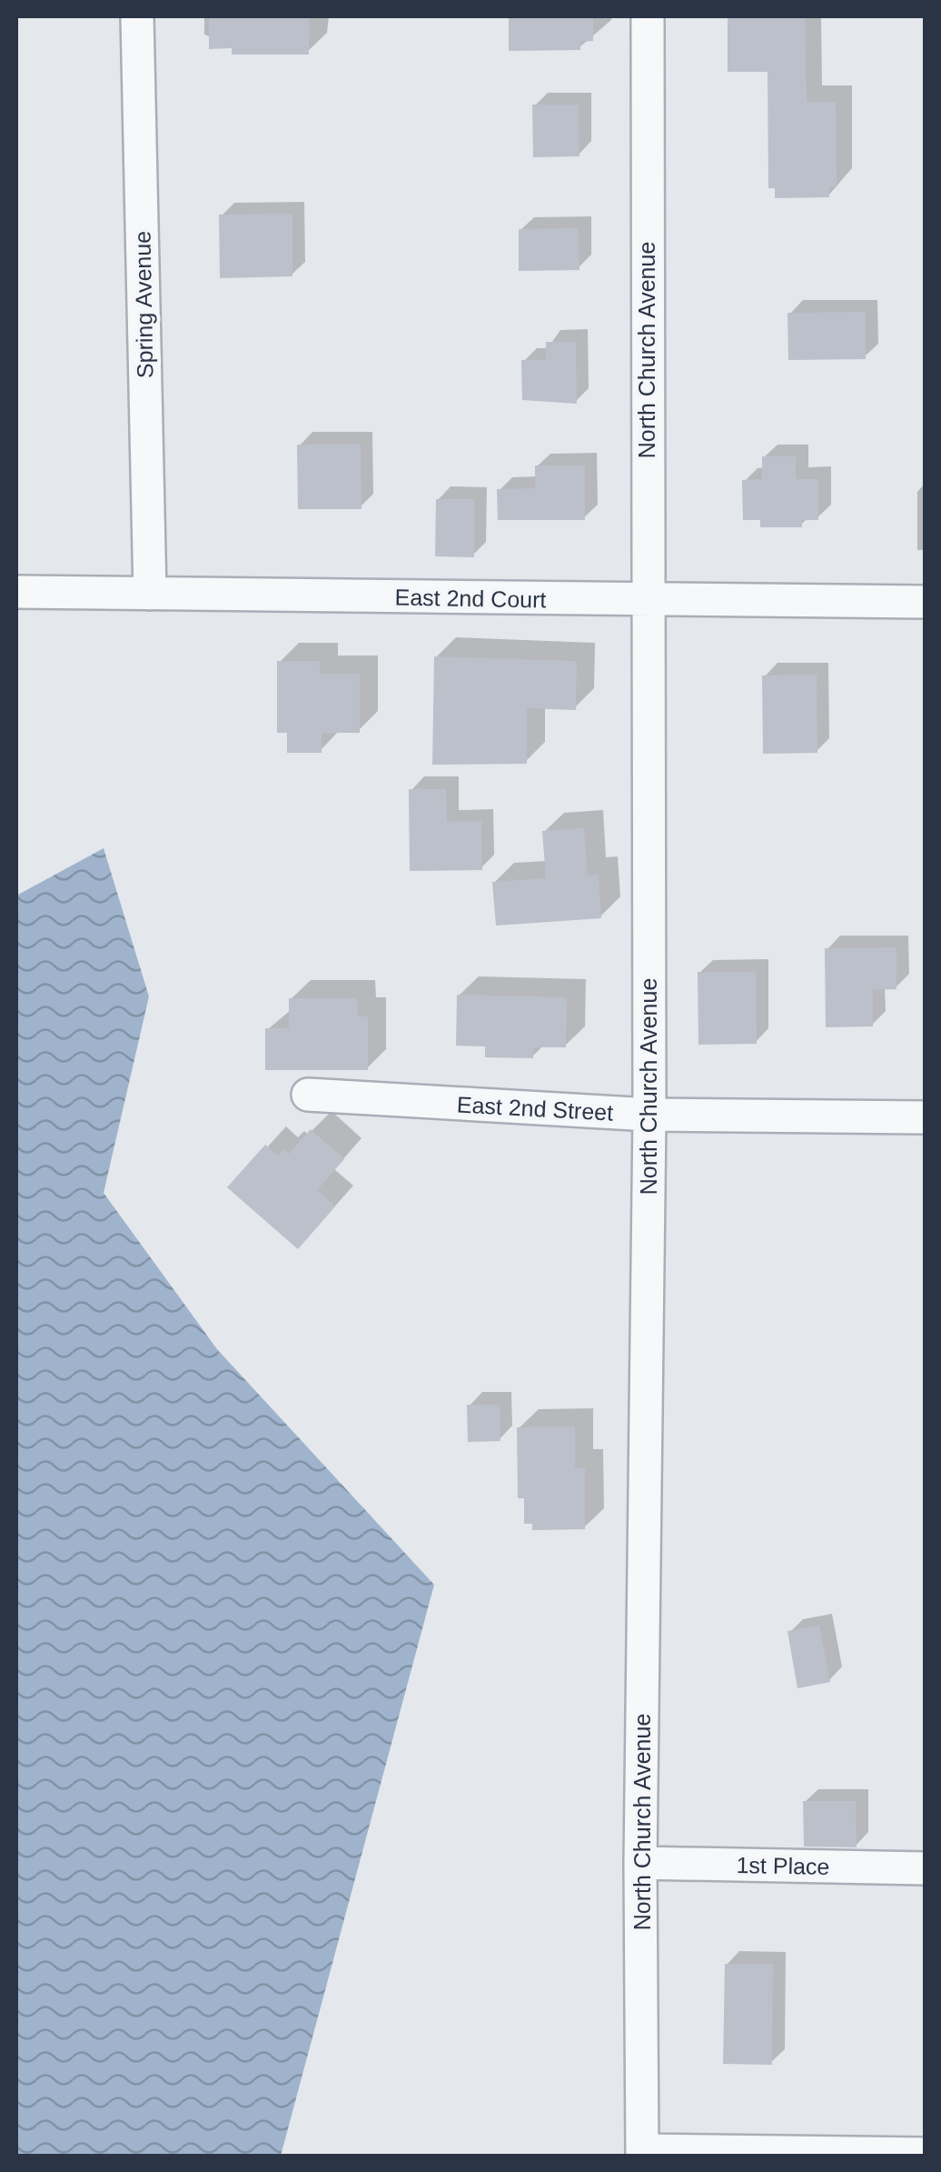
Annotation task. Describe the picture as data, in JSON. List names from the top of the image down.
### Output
{
  "streets": {
    "street": [
      "Spring Avenue",
      "North Church Avenue",
      "East 2nd Court",
      "East 2nd Street",
      "1st Place"
    ]
  },
  "crossings": [
    ["Spring Avenue", "East 2nd Court"],
    ["North Church Avenue", "East 2nd Court"],
    ["North Church Avenue", "East 2nd Street"],
    ["North Church Avenue", "1st Place"]
  ]
}
